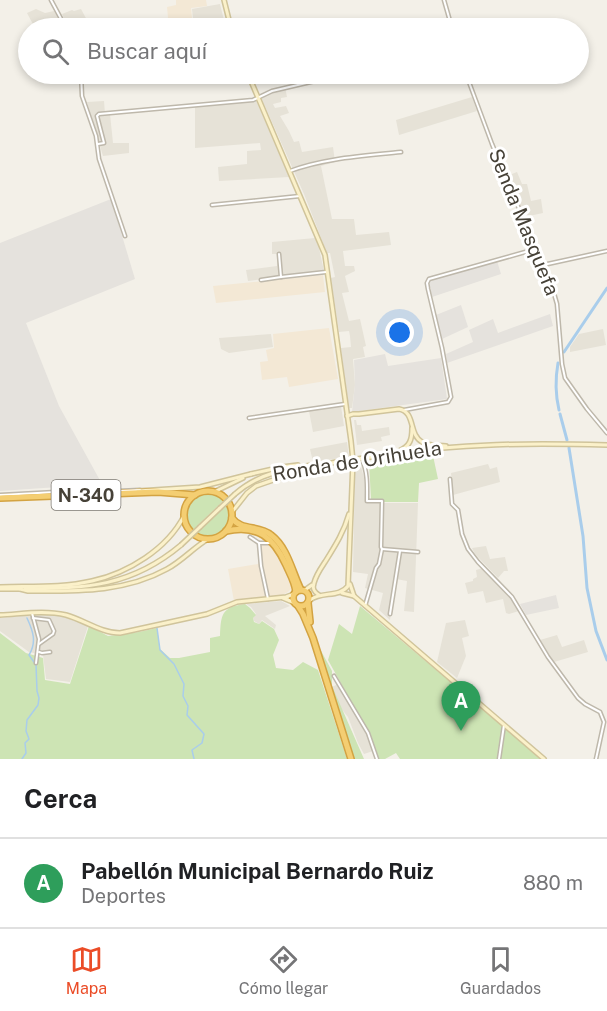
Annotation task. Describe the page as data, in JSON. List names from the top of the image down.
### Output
{
  "streets": {
    "highway": ["N-340"],
    "main road": ["Ronda de Orihuela"],
    "street": ["Senda Masquefa"]
  },
  "page": {
    "search": "Buscar aquí",
    "pins": "A",
    "heading": "Cerca",
    "list": [
      {
        "mark": "A",
        "name": "Pabellón Municipal Bernardo Ruiz",
        "note": "Deportes",
        "value": "880 m"
      }
    ],
    "nav": ["Mapa", "Cómo llegar", "Guardados"]
  }
}
